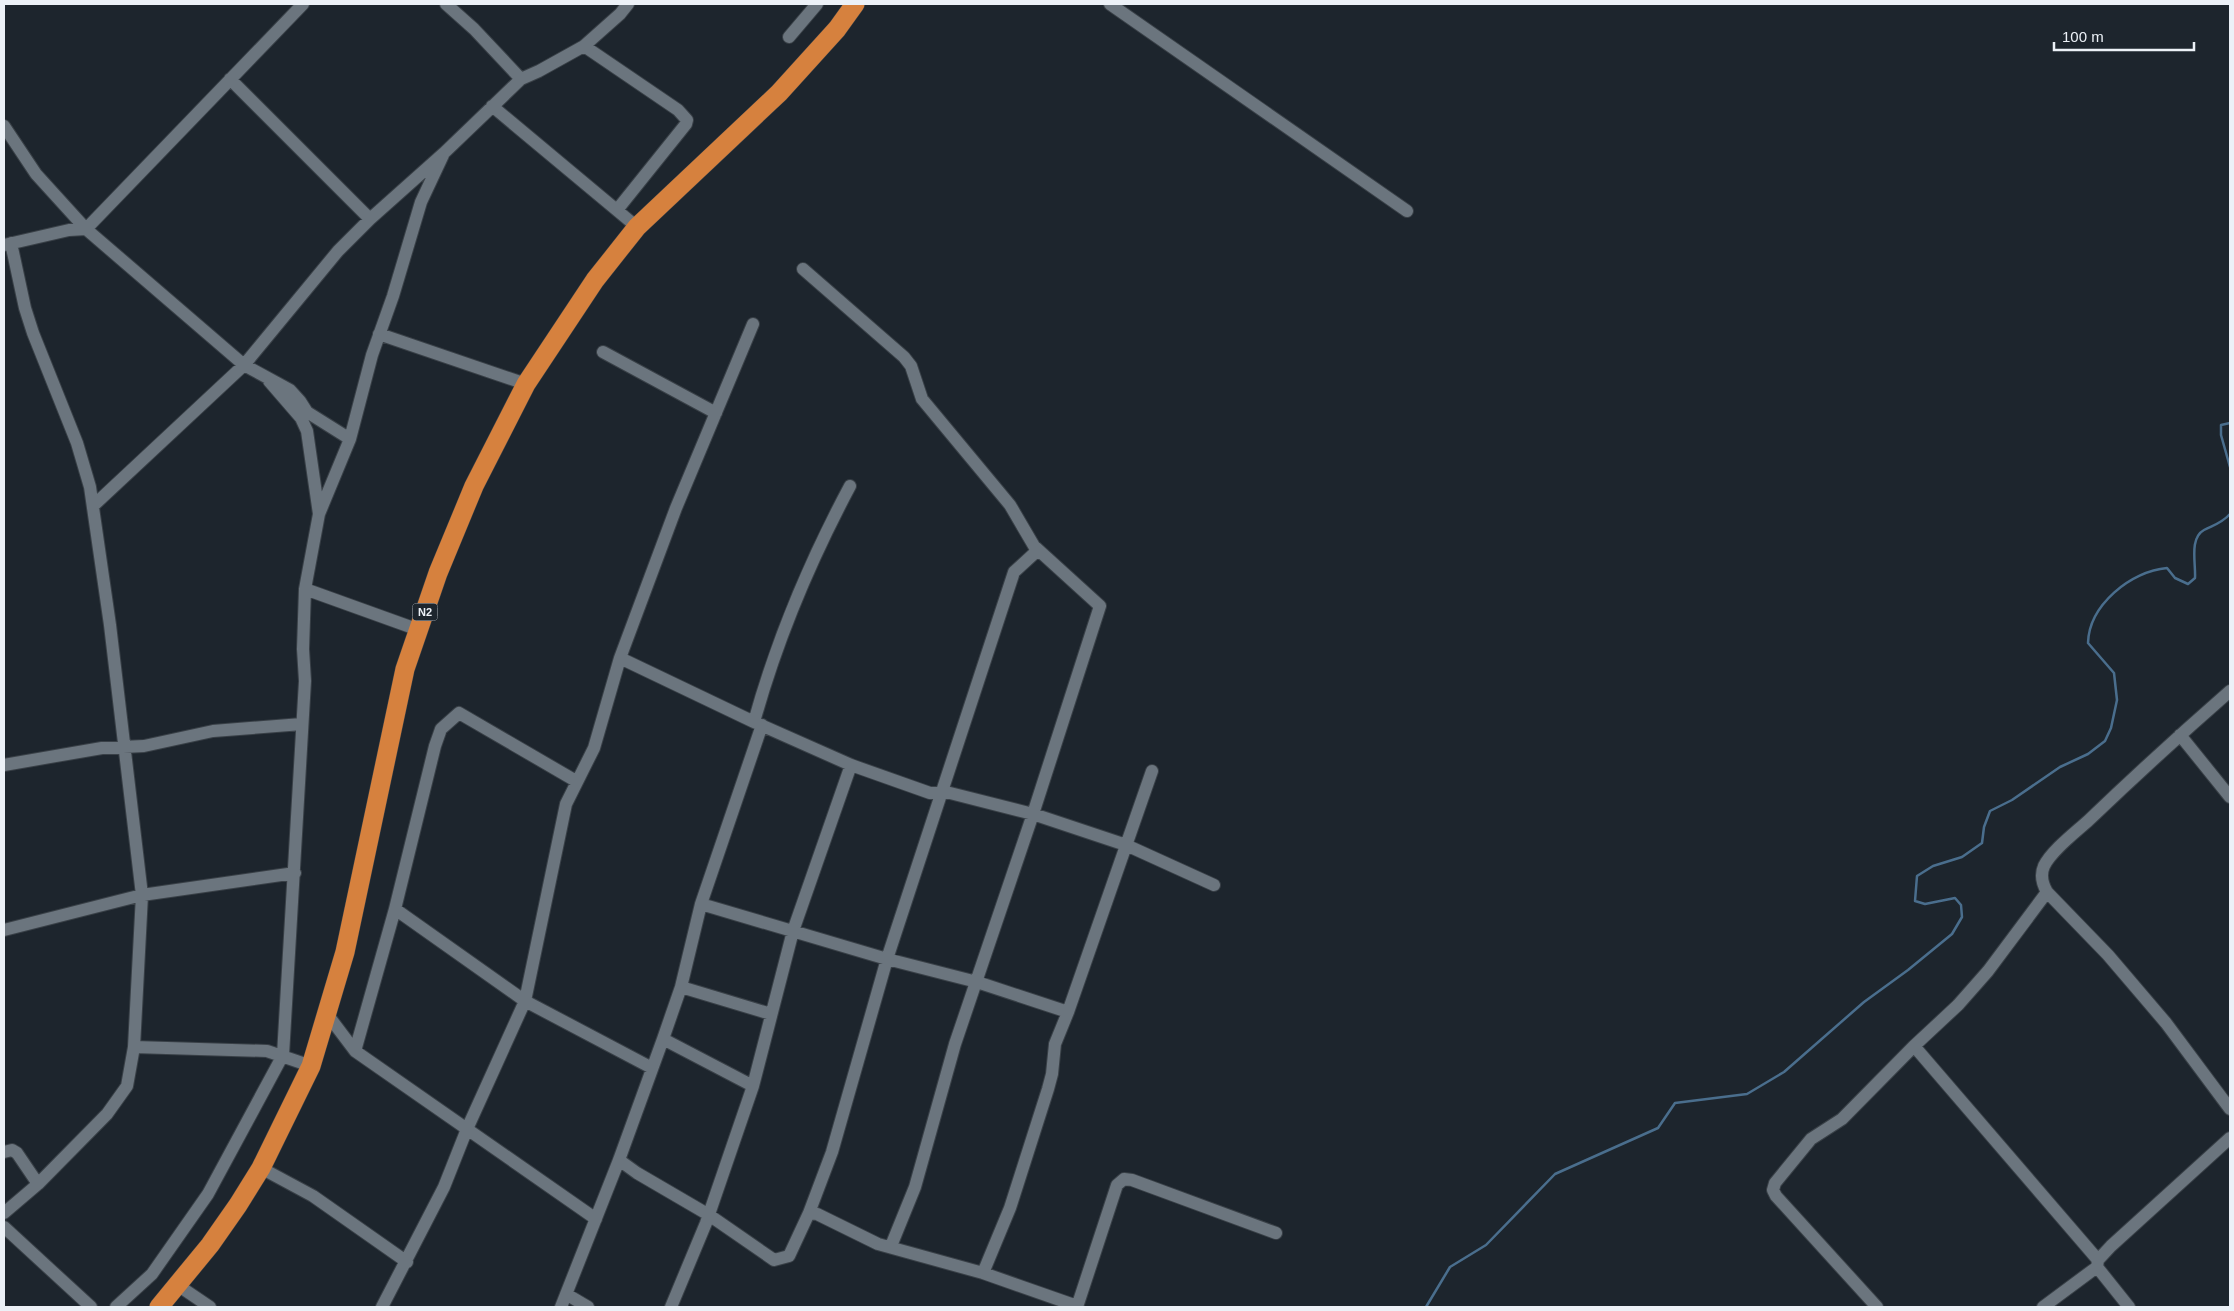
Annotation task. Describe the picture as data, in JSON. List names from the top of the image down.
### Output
{
  "streets": {
    "highway": ["N2"]
  },
  "scale_bar": "100 m"
}
